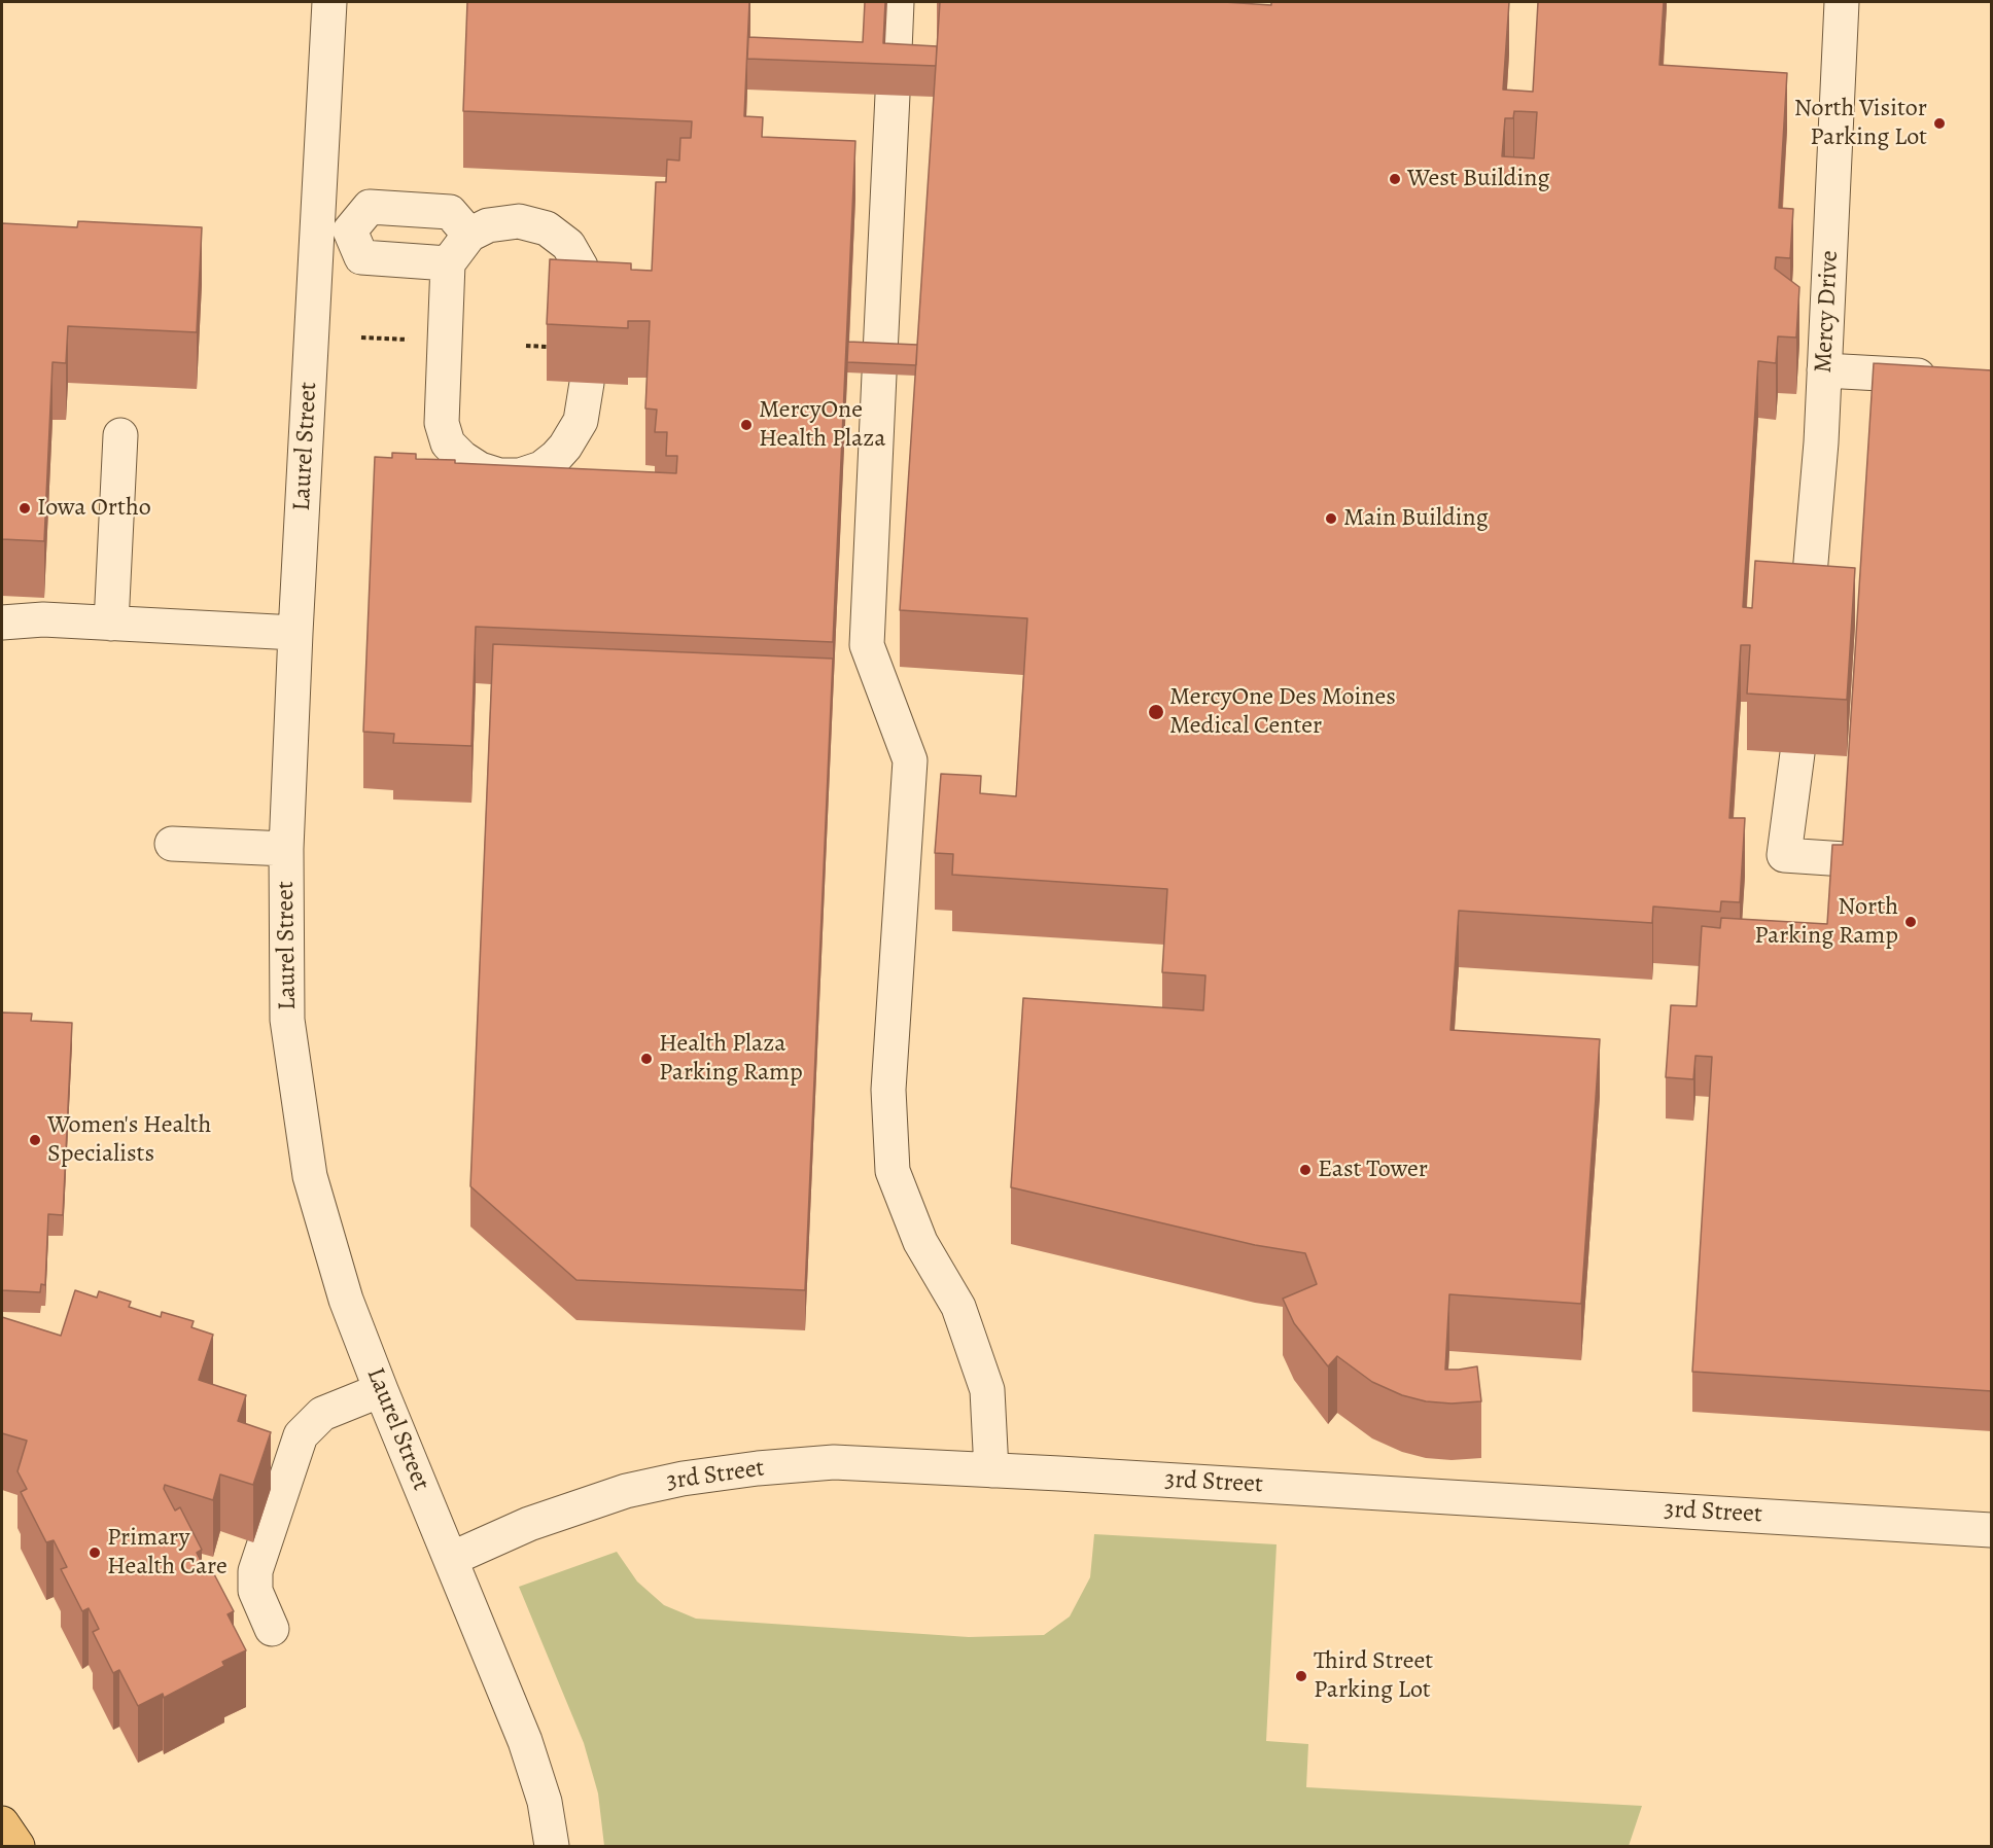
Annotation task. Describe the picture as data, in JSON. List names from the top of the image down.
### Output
{
  "streets": {
    "street": ["Mercy Drive", "Laurel Street", "3rd Street"]
  },
  "crossings": [
    ["Laurel Street", "3rd Street"]
  ],
  "places": [
    "North Visitor Parking Lot",
    "West Building",
    "MercyOne Health Plaza",
    "Iowa Ortho",
    "Main Building",
    "MercyOne Des Moines Medical Center",
    "North Parking Ramp",
    "Health Plaza Parking Ramp",
    "Women's Health Specialists",
    "East Tower",
    "Primary Health Care",
    "Third Street Parking Lot"
  ]
}
